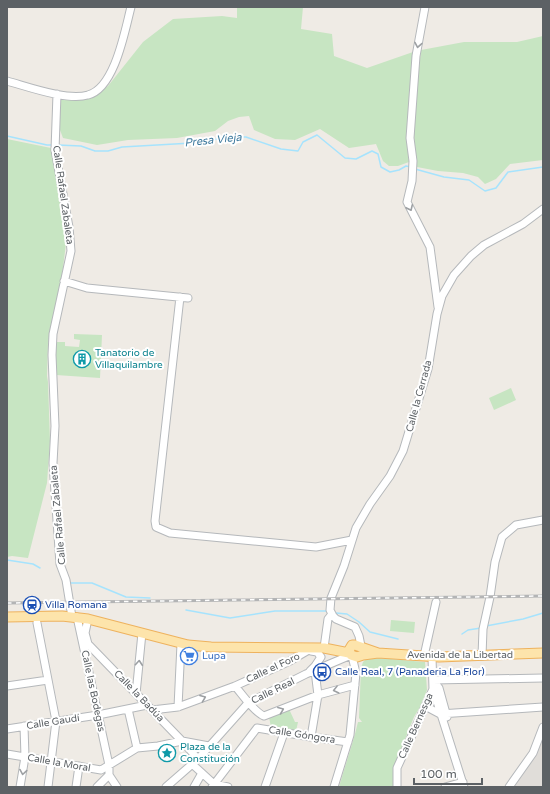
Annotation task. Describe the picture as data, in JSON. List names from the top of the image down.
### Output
{
  "streets": {
    "main road": ["Avenida de la Libertad"],
    "street": [
      "Calle Rafael Zabaleta",
      "Calle la Cerrada",
      "Calle el Foro",
      "Calle las Bodegas",
      "Calle Real",
      "Calle la Badúa",
      "Calle Gaudí",
      "Calle Bernesga",
      "Calle Góngora",
      "Calle la Moral"
    ]
  },
  "crossings": [
    ["Calle Rafael Zabaleta", "Avenida de la Libertad"],
    ["Calle Rafael Zabaleta", "Calle las Bodegas"],
    ["Calle la Cerrada", "Avenida de la Libertad"],
    ["Avenida de la Libertad", "Calle el Foro"],
    ["Avenida de la Libertad", "Calle las Bodegas"],
    ["Avenida de la Libertad", "Calle Real"],
    ["Calle el Foro", "Calle Real"],
    ["Calle el Foro", "Calle la Badúa"],
    ["Calle las Bodegas", "Calle la Badúa"],
    ["Calle las Bodegas", "Calle Gaudí"],
    ["Calle las Bodegas", "Calle la Moral"],
    ["Calle la Badúa", "Calle Gaudí"],
    ["Calle la Badúa", "Calle Góngora"]
  ],
  "one_way": ["Calle el Foro"],
  "water": ["Presa Vieja"],
  "places": {
    "building": ["Tanatorio de Villaquilambre"],
    "station": ["Villa Romana"],
    "supermarket": ["Lupa"],
    "bus stop": ["Calle Real, 7 (Panaderia La Flor)"],
    "place": ["Plaza de la Constitución"]
  },
  "scale_bar": "100 m"
}
